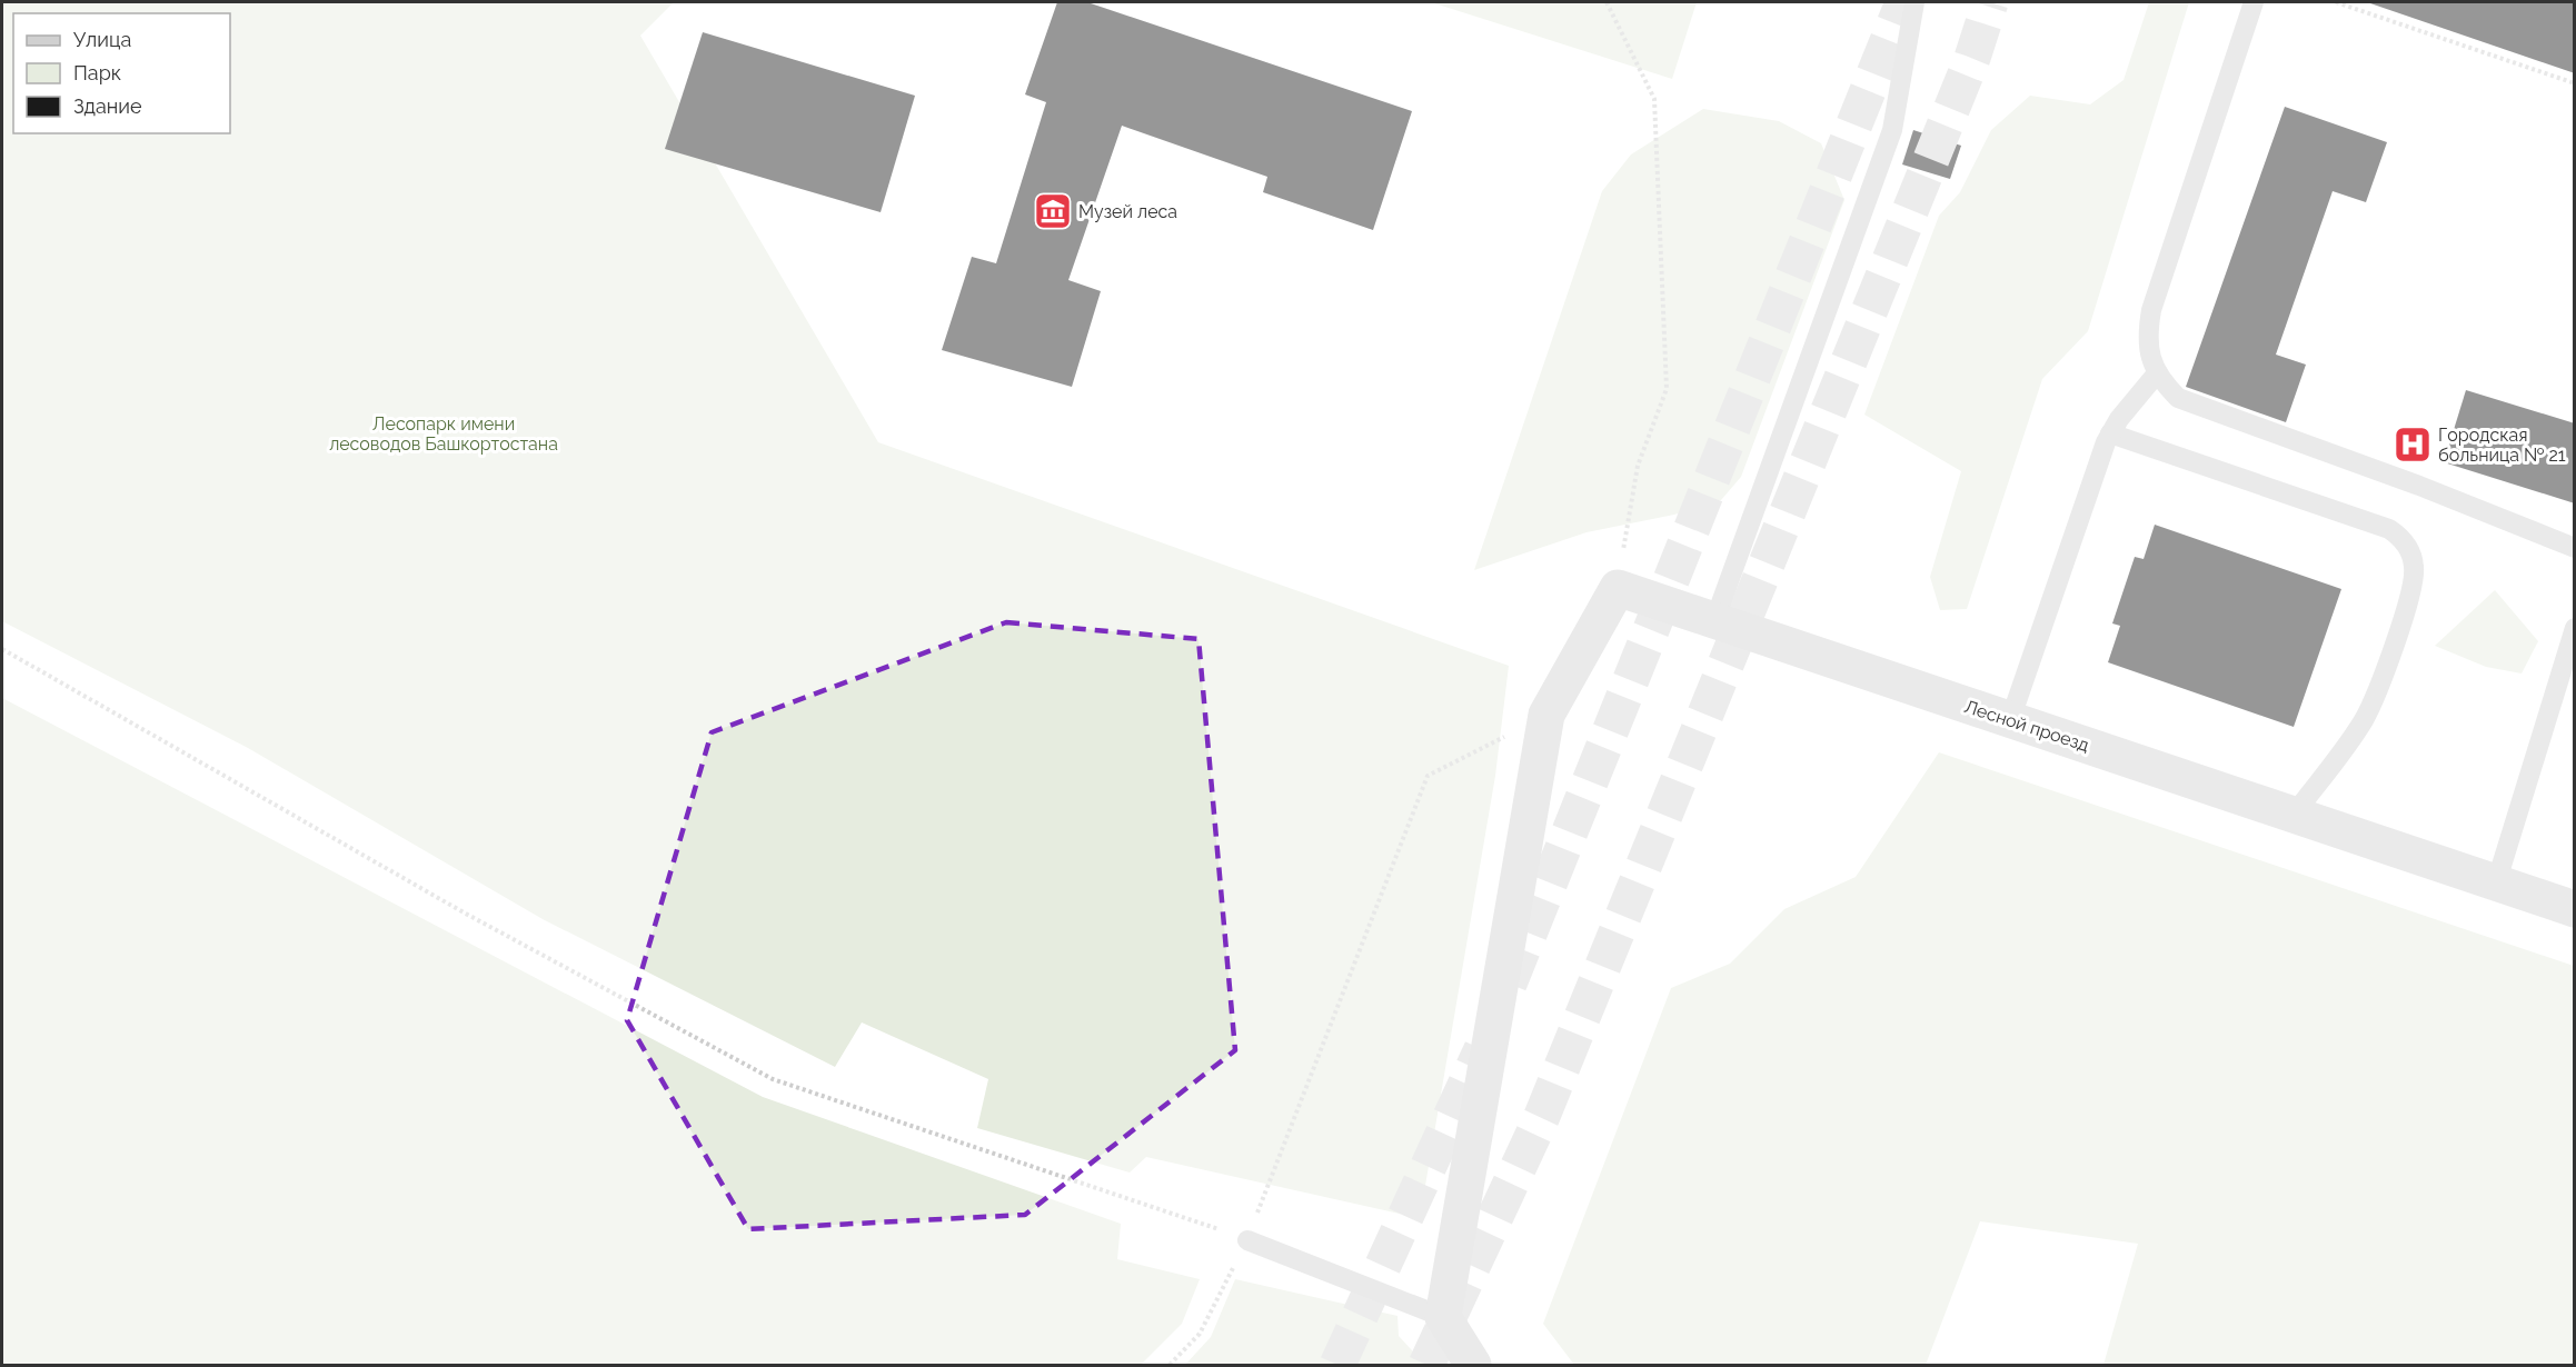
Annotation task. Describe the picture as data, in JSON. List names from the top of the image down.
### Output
{
  "streets": {
    "street": ["Лесной проезд"]
  },
  "parks": ["Лесопарк имени лесоводов Башкортостана"],
  "places": {
    "museum": ["Музей леса"],
    "hospital": ["Городская больница № 21"]
  },
  "legend": ["Улица", "Парк", "Здание"]
}
